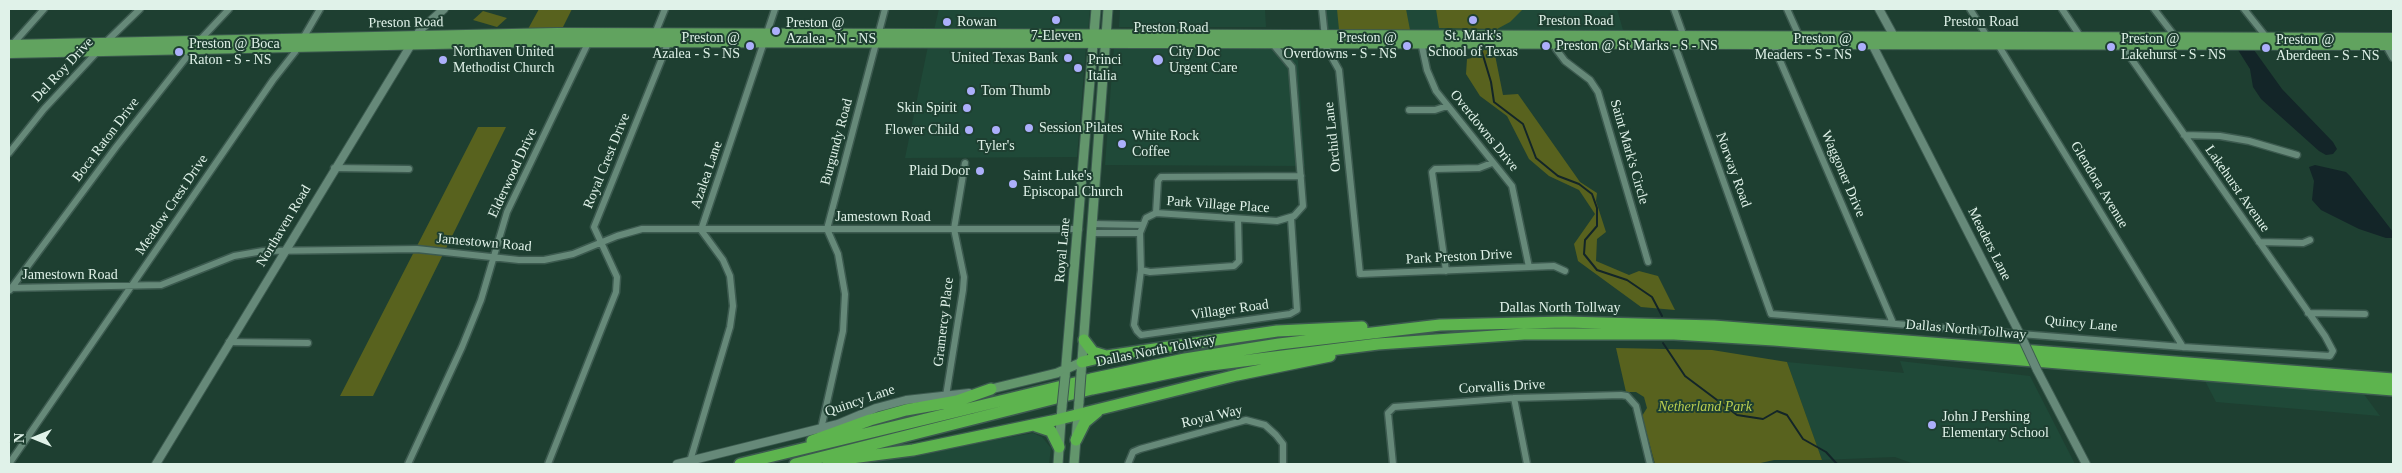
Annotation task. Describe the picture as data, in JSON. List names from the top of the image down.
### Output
{
  "streets": {
    "highway": ["Dallas North Tollway"],
    "main road": ["Preston Road", "Royal Lane", "Quincy Lane"],
    "street": [
      "Del Roy Drive",
      "Overdowns Drive",
      "Orchid Lane",
      "Boca Raton Drive",
      "Burgundy Road",
      "Saint Mark's Circle",
      "Royal Crest Drive",
      "Norway Road",
      "Elderwood Drive",
      "Waggoner Drive",
      "Azalea Lane",
      "Glendora Avenue",
      "Lakehurst Avenue",
      "Meadow Crest Drive",
      "Park Village Place",
      "Jamestown Road",
      "Northaven Road",
      "Meaders Lane",
      "Park Preston Drive",
      "Villager Road",
      "Gramercy Place",
      "Corvallis Drive",
      "Royal Way"
    ]
  },
  "crossings": [
    ["Preston Road", "Del Roy Drive"],
    ["Preston Road", "Overdowns Drive"],
    ["Preston Road", "Orchid Lane"],
    ["Preston Road", "Boca Raton Drive"],
    ["Preston Road", "Burgundy Road"],
    ["Preston Road", "Saint Mark's Circle"],
    ["Preston Road", "Royal Crest Drive"],
    ["Preston Road", "Norway Road"],
    ["Preston Road", "Elderwood Drive"],
    ["Preston Road", "Waggoner Drive"],
    ["Preston Road", "Azalea Lane"],
    ["Preston Road", "Glendora Avenue"],
    ["Preston Road", "Lakehurst Avenue"],
    ["Preston Road", "Meadow Crest Drive"],
    ["Preston Road", "Northaven Road"],
    ["Preston Road", "Meaders Lane"],
    ["Preston Road", "Royal Lane"],
    ["Overdowns Drive", "Park Preston Drive"],
    ["Orchid Lane", "Park Preston Drive"],
    ["Boca Raton Drive", "Jamestown Road"],
    ["Burgundy Road", "Jamestown Road"],
    ["Royal Crest Drive", "Jamestown Road"],
    ["Norway Road", "Quincy Lane"],
    ["Elderwood Drive", "Jamestown Road"],
    ["Waggoner Drive", "Quincy Lane"],
    ["Azalea Lane", "Jamestown Road"],
    ["Azalea Lane", "Quincy Lane"],
    ["Glendora Avenue", "Quincy Lane"],
    ["Lakehurst Avenue", "Quincy Lane"],
    ["Meadow Crest Drive", "Jamestown Road"],
    ["Park Village Place", "Villager Road"],
    ["Jamestown Road", "Northaven Road"],
    ["Jamestown Road", "Royal Lane"],
    ["Jamestown Road", "Gramercy Place"],
    ["Meaders Lane", "Quincy Lane"],
    ["Royal Lane", "Quincy Lane"],
    ["Gramercy Place", "Quincy Lane"]
  ],
  "parks": ["Netherland Park"],
  "places": [
    "7-Eleven",
    "St. Mark's School of Texas",
    "Rowan",
    "Preston @ Azalea - N - NS",
    "Preston @ Azalea - S - NS",
    "Preston @ Overdowns - S - NS",
    "Preston @ St Marks - S - NS",
    "Preston @ Meaders - S - NS",
    "Preston @ Lakehurst - S - NS",
    "Preston @ Aberdeen - S - NS",
    "Preston @ Boca Raton - S - NS",
    "United Texas Bank",
    "Northaven United Methodist Church",
    "City Doc Urgent Care",
    "Princi Italia",
    "Tom Thumb",
    "Skin Spirit",
    "Session Pilates",
    "Flower Child",
    "Tyler's",
    "White Rock Coffee",
    "Plaid Door",
    "Saint Luke's Episcopal Church",
    "John J Pershing Elementary School"
  ],
  "north": "left"
}
